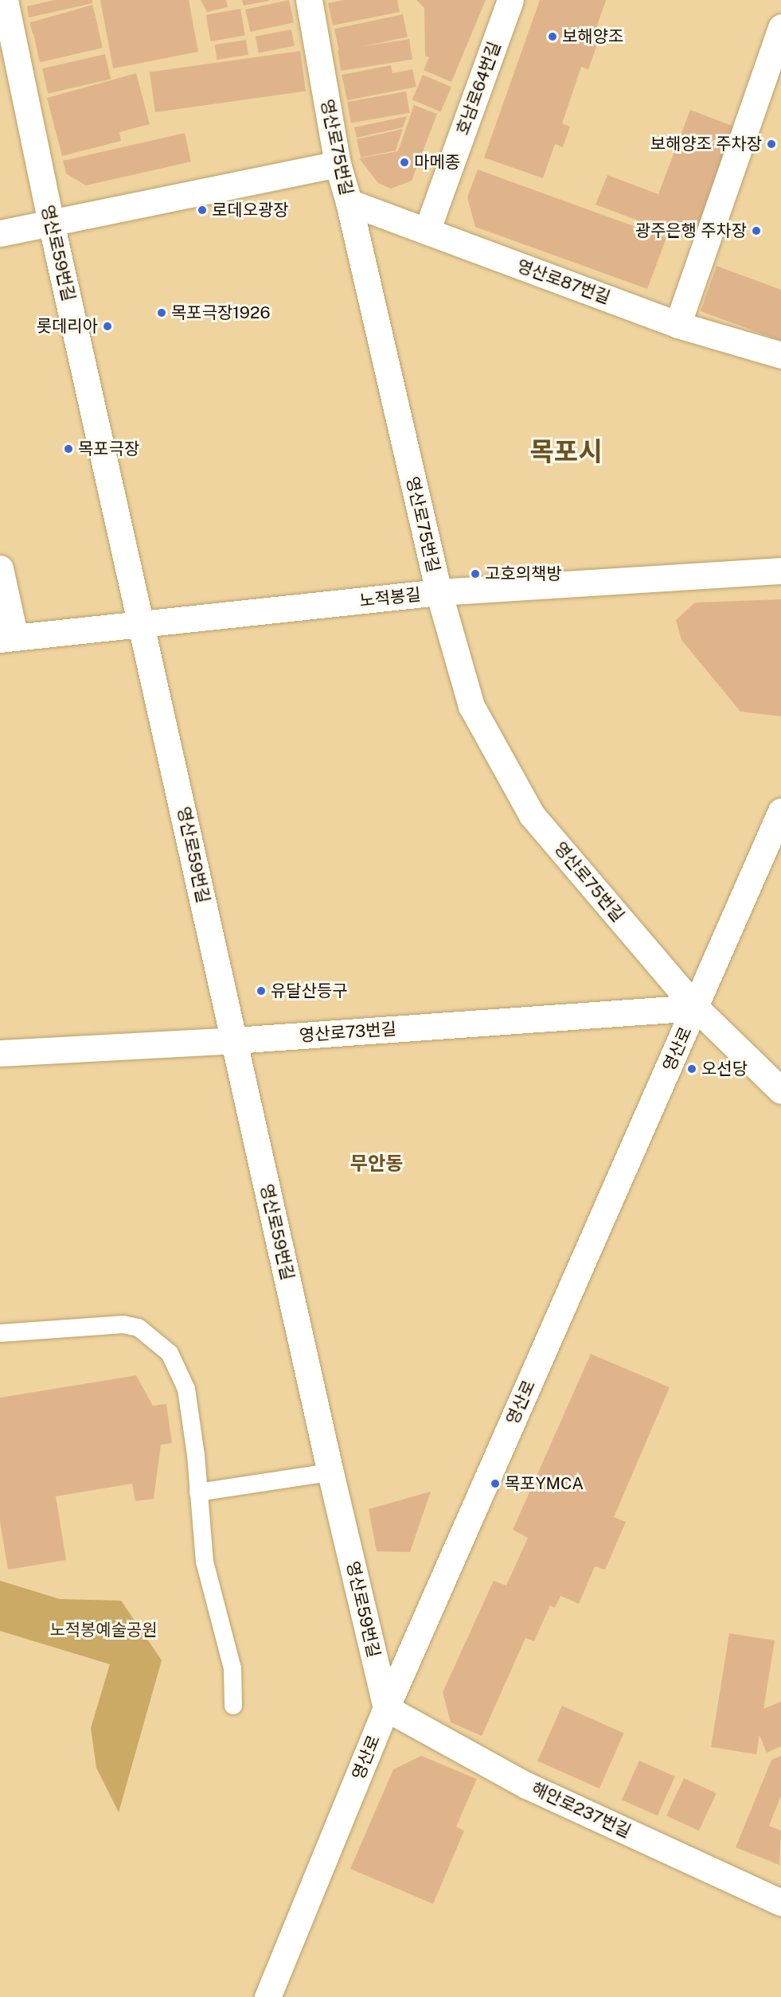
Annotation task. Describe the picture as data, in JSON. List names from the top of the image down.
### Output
{
  "streets": {
    "street": [
      "호남로64번길",
      "영산로75번길",
      "영산로59번길",
      "영산로87번길",
      "노적봉길",
      "영산로73번길",
      "영산로",
      "해안로237번길"
    ]
  },
  "crossings": [
    ["호남로64번길", "영산로87번길"],
    ["영산로75번길", "영산로87번길"],
    ["영산로75번길", "노적봉길"],
    ["영산로75번길", "영산로73번길"],
    ["영산로75번길", "영산로"],
    ["영산로59번길", "노적봉길"],
    ["영산로59번길", "영산로73번길"],
    ["영산로59번길", "영산로"],
    ["영산로59번길", "해안로237번길"],
    ["영산로73번길", "영산로"],
    ["영산로", "해안로237번길"]
  ],
  "districts": ["목포시", "무안동"],
  "parks": ["노적봉예술공원"],
  "places": [
    "보해양조",
    "보해양조 주차장",
    "마메종",
    "로데오광장",
    "광주은행 주차장",
    "목포극장1926",
    "롯데리아",
    "목포극장",
    "고호의책방",
    "유달산등구",
    "오선당",
    "목포YMCA"
  ]
}
